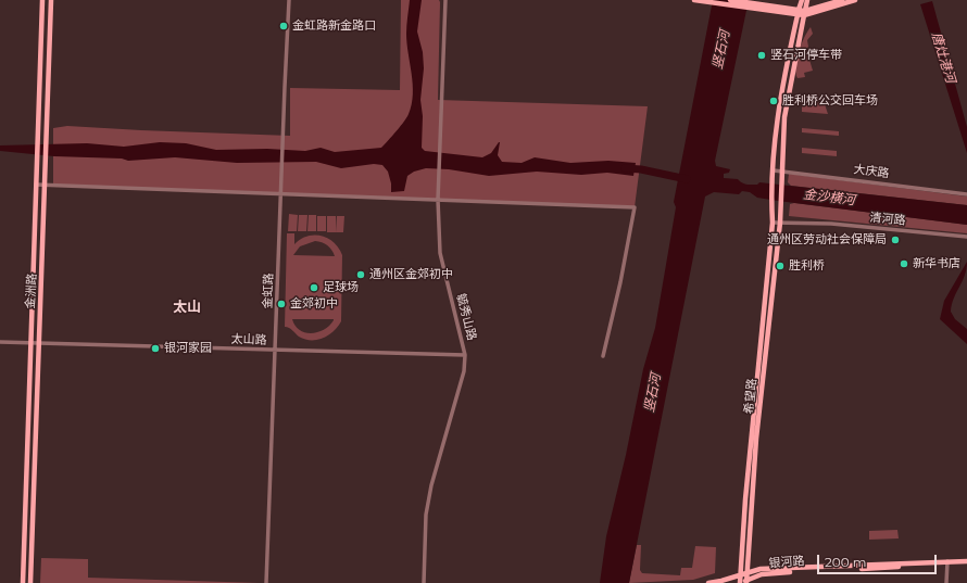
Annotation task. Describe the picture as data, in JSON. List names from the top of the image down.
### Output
{
  "streets": {
    "main road": ["金洲路", "希望路", "银河路"],
    "street": [
      "大庆路",
      "清河路",
      "金虹路",
      "毓秀山路",
      "太山路"
    ]
  },
  "crossings": [
    ["大庆路", "希望路"],
    ["清河路", "希望路"],
    ["金洲路", "太山路"],
    ["金虹路", "太山路"],
    ["毓秀山路", "太山路"],
    ["希望路", "银河路"]
  ],
  "districts": ["太山"],
  "water": ["竖石河", "唐灶港河", "金沙横河"],
  "places": [
    "金虹路新金路口",
    "竖石河停车带",
    "胜利桥公交回车场",
    "通州区劳动社会保障局",
    "新华书店",
    "胜利桥",
    "通州区金郊初中",
    "足球场",
    "金郊初中",
    "银河家园"
  ],
  "scale_bar": "200 m"
}
